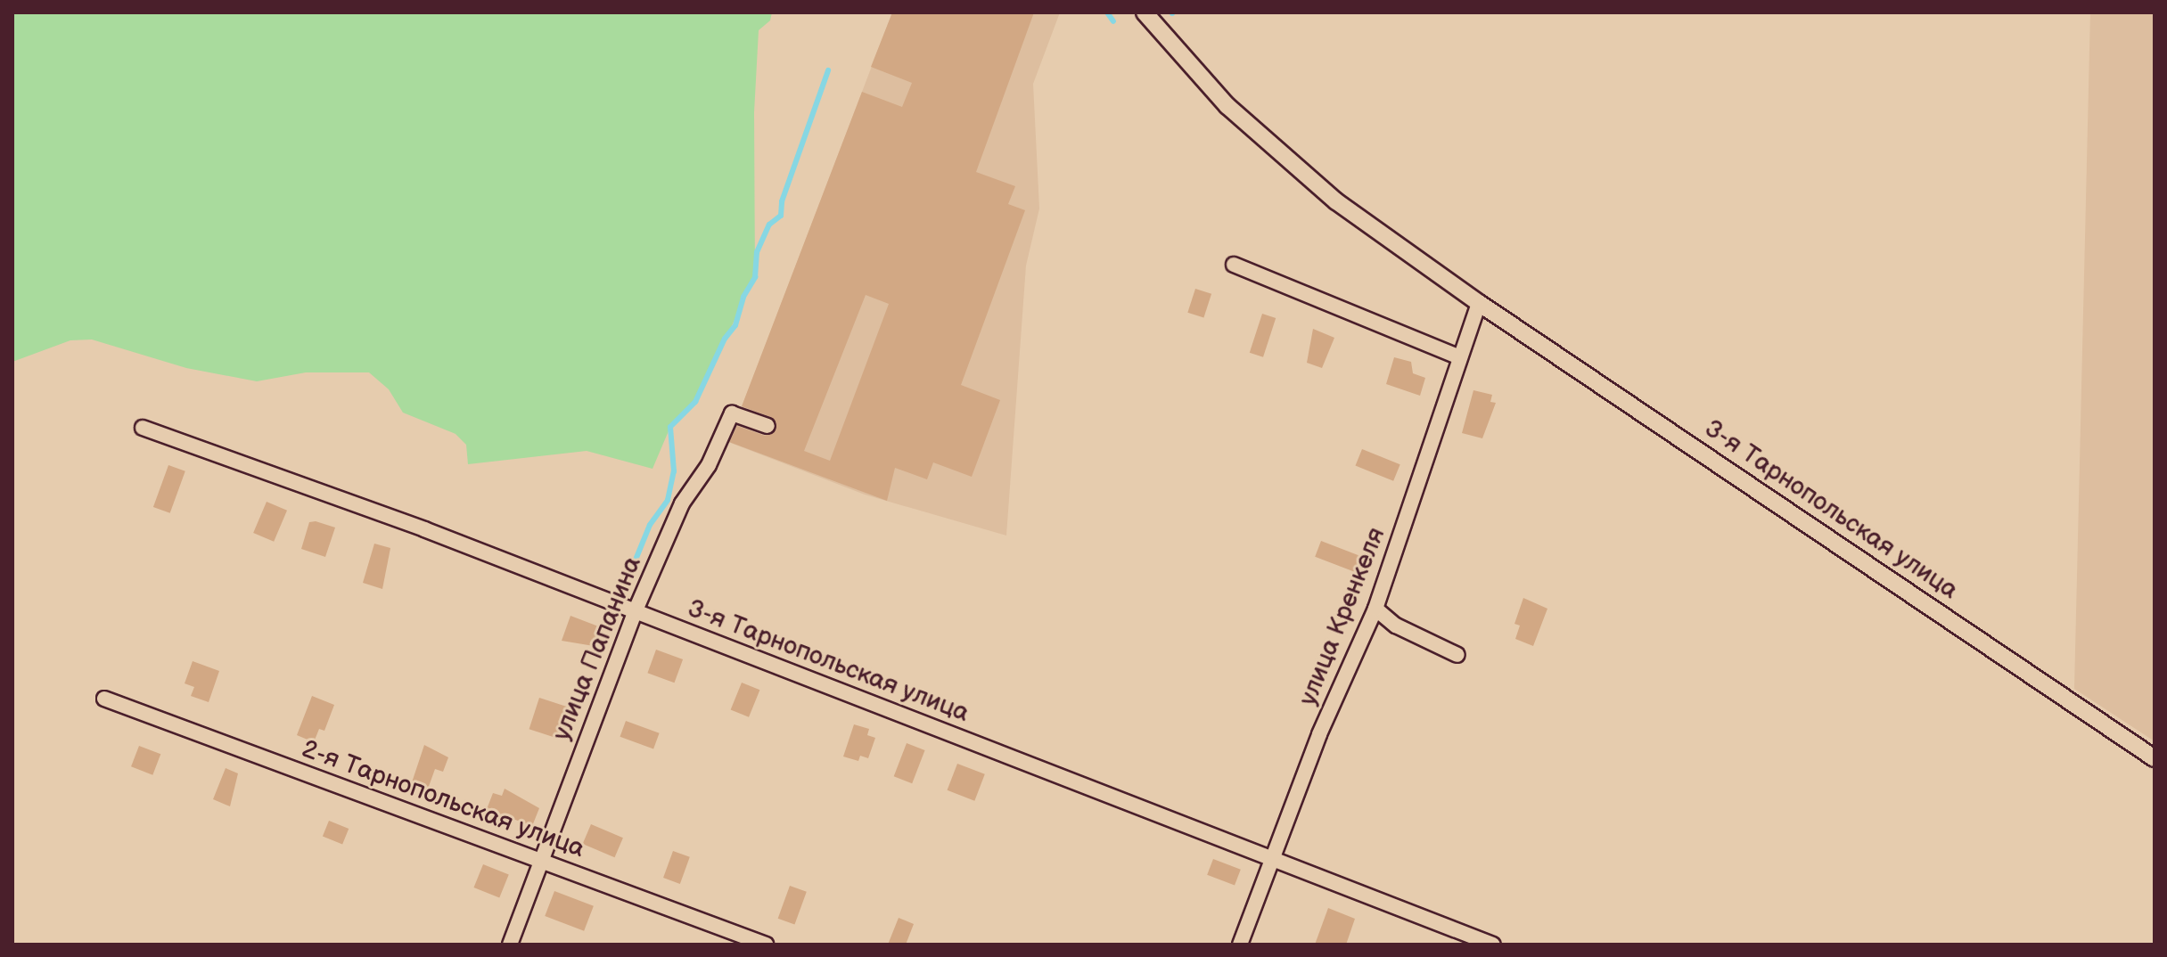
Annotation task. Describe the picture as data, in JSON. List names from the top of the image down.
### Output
{
  "streets": {
    "street": [
      "3-я Тарнопольская улица",
      "улица Кренкеля",
      "улица Папанина",
      "2-я Тарнопольская улица"
    ]
  },
  "crossings": [
    ["3-я Тарнопольская улица", "улица Кренкеля"],
    ["3-я Тарнопольская улица", "улица Папанина"],
    ["улица Папанина", "2-я Тарнопольская улица"]
  ]
}
